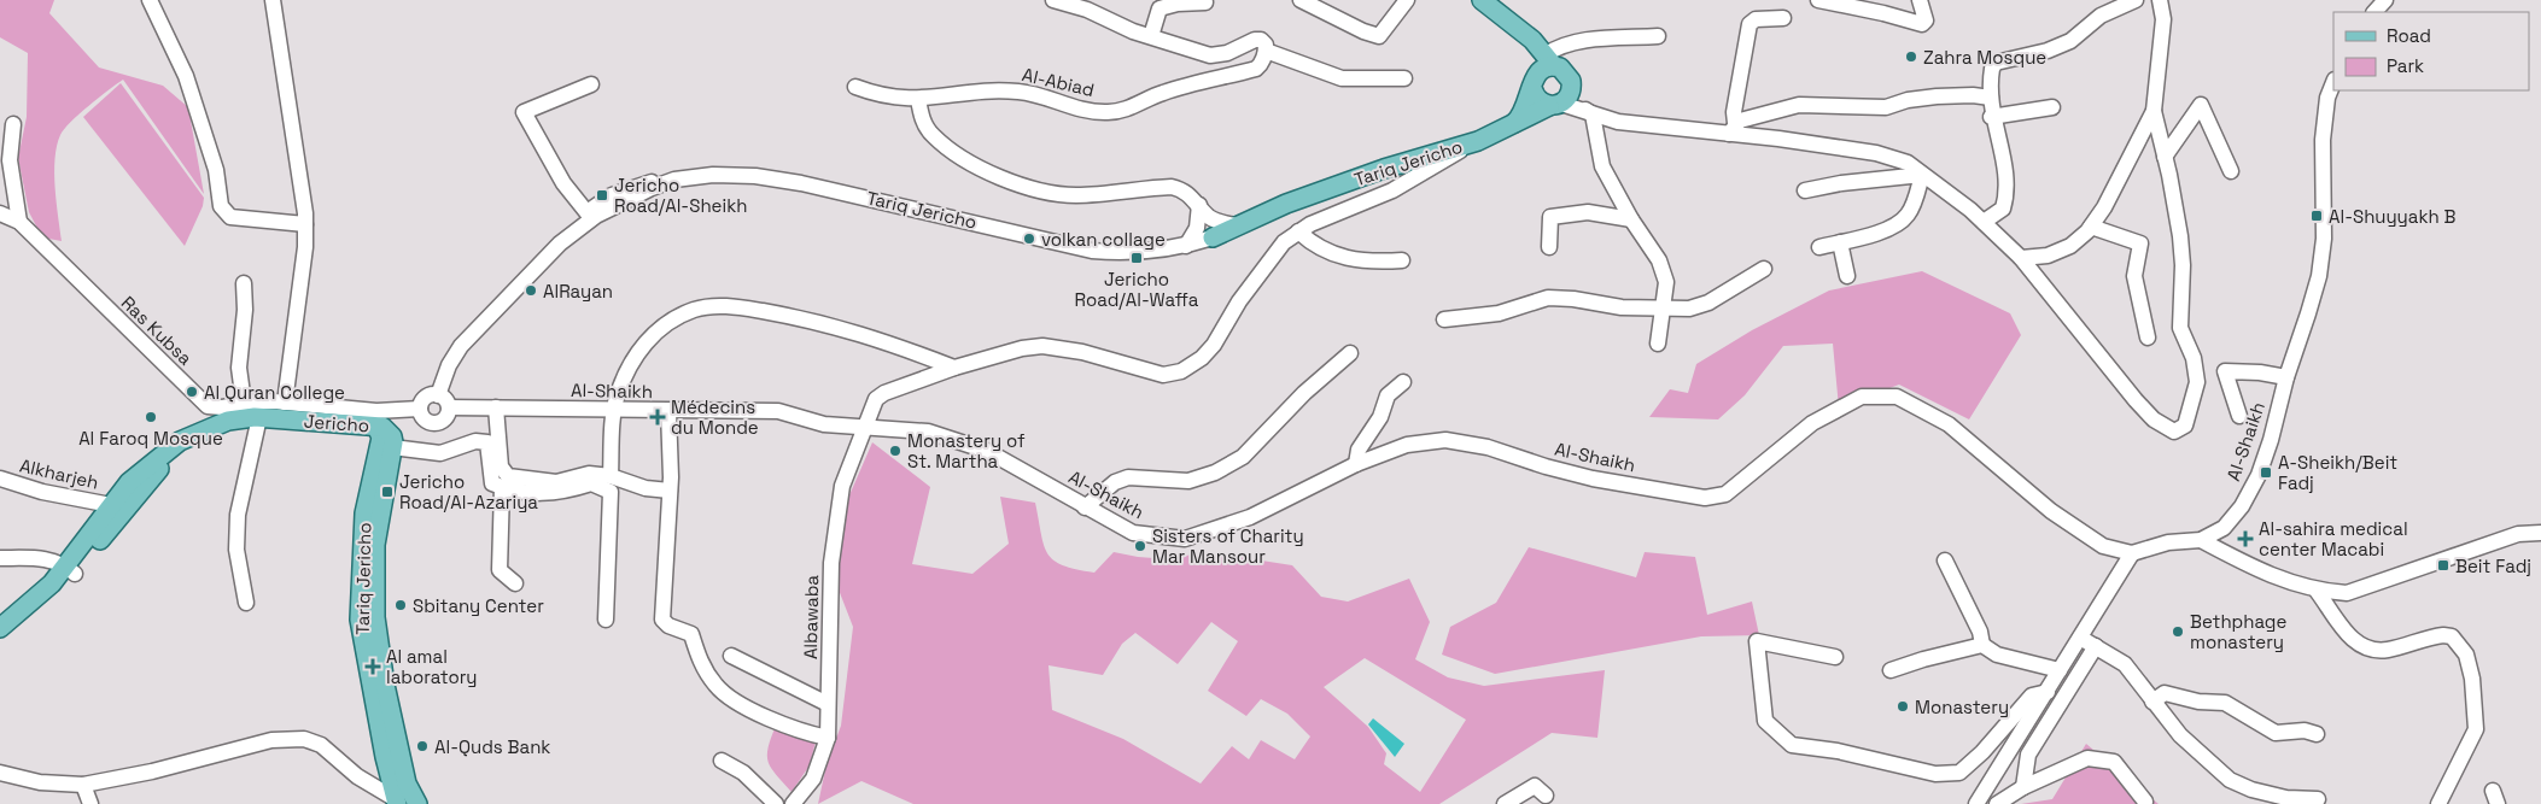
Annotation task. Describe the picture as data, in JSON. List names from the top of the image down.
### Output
{
  "streets": {
    "main road": ["Tariq Jericho", "Jericho"],
    "street": [
      "Al-Abiad",
      "Ras Kubsa",
      "Al-Shaikh",
      "Alkharjeh",
      "Albawaba"
    ]
  },
  "crossings": [
    ["Tariq Jericho", "Ras Kubsa"],
    ["Tariq Jericho", "Al-Shaikh"],
    ["Tariq Jericho", "Jericho"],
    ["Tariq Jericho", "Albawaba"],
    ["Ras Kubsa", "Al-Shaikh"],
    ["Al-Shaikh", "Albawaba"]
  ],
  "places": {
    "other": [
      "Zahra Mosque",
      "volkan collage",
      "AlRayan",
      "Al Quran College",
      "Al Faroq Mosque",
      "Monastery of St. Martha",
      "Sisters of Charity Mar Mansour",
      "Sbitany Center",
      "Bethphage monastery",
      "Monastery",
      "Al-Quds Bank"
    ],
    "transit": [
      "Jericho Road/Al-Sheikh",
      "Al-Shuyyakh B",
      "Jericho Road/Al-Waffa",
      "A-Sheikh/Beit Fadj",
      "Jericho Road/Al-Azariya",
      "Beit Fadj"
    ],
    "health": ["Médecins du Monde", "Al-sahira medical center Macabi", "Al amal laboratory"]
  },
  "legend": ["Road", "Park"]
}
